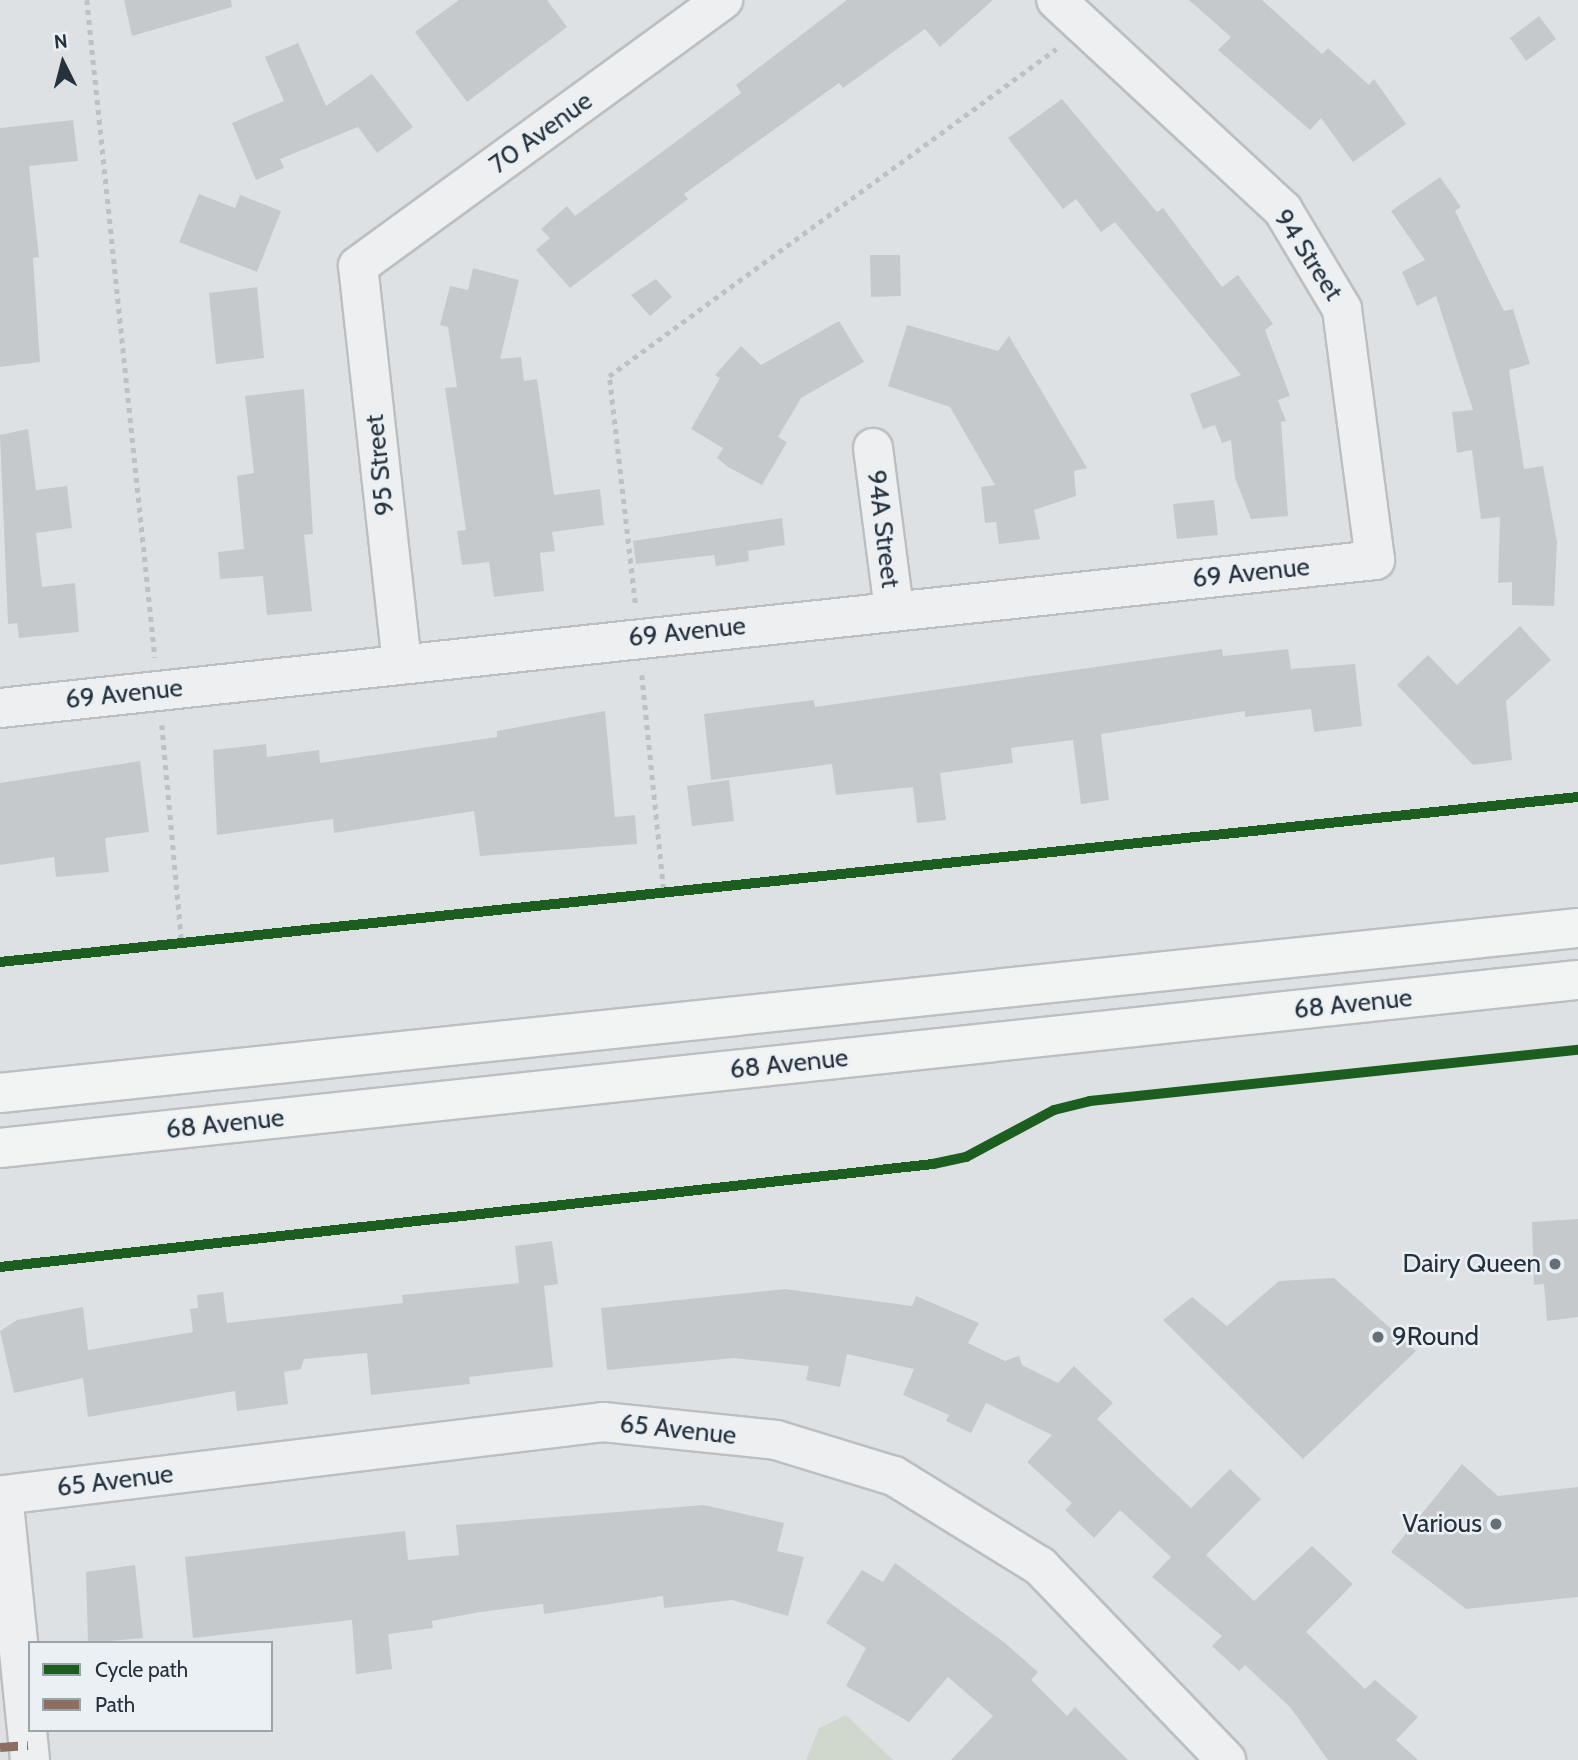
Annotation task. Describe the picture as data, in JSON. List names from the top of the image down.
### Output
{
  "streets": {
    "main road": ["68 Avenue"],
    "street": [
      "70 Avenue",
      "94 Street",
      "95 Street",
      "94A Street",
      "69 Avenue",
      "65 Avenue"
    ]
  },
  "crossings": [
    ["70 Avenue", "95 Street"],
    ["94 Street", "69 Avenue"],
    ["95 Street", "69 Avenue"],
    ["94A Street", "69 Avenue"]
  ],
  "places": ["Dairy Queen", "9Round", "Various"],
  "legend": ["Cycle path", "Path"],
  "north": "top"
}
